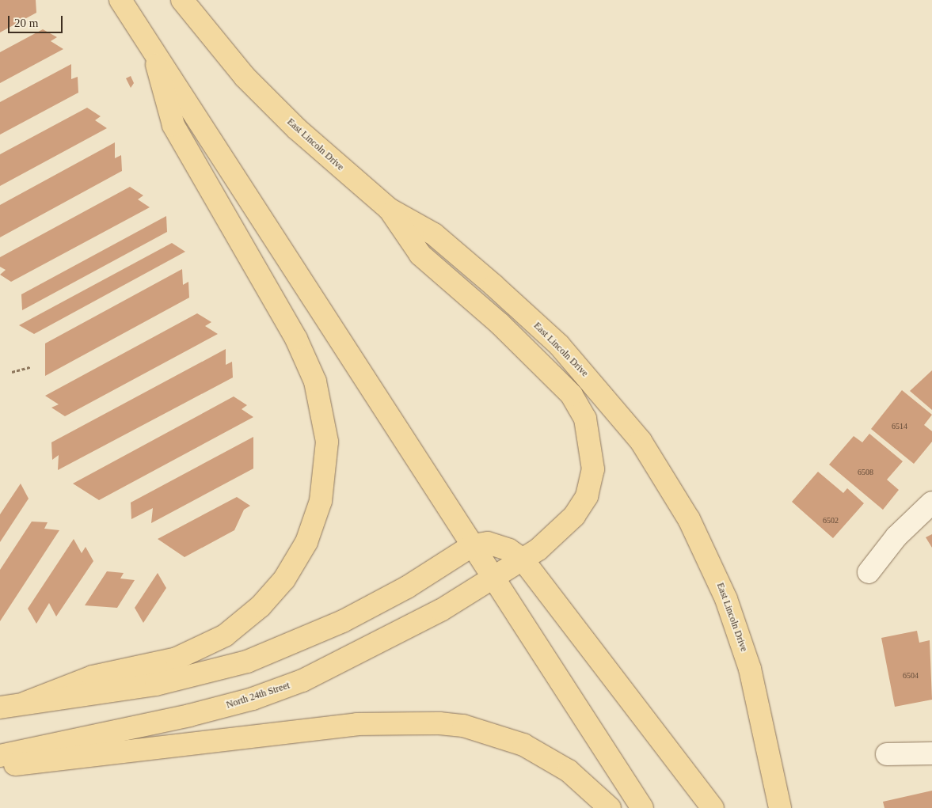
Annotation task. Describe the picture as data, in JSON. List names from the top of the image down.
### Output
{
  "streets": {
    "main road": ["East Lincoln Drive", "North 24th Street"]
  },
  "crossings": [
    ["East Lincoln Drive", "North 24th Street"]
  ],
  "house_numbers": [
    "6514",
    "6508",
    "6502",
    "6504"
  ],
  "scale_bar": "20 m"
}
